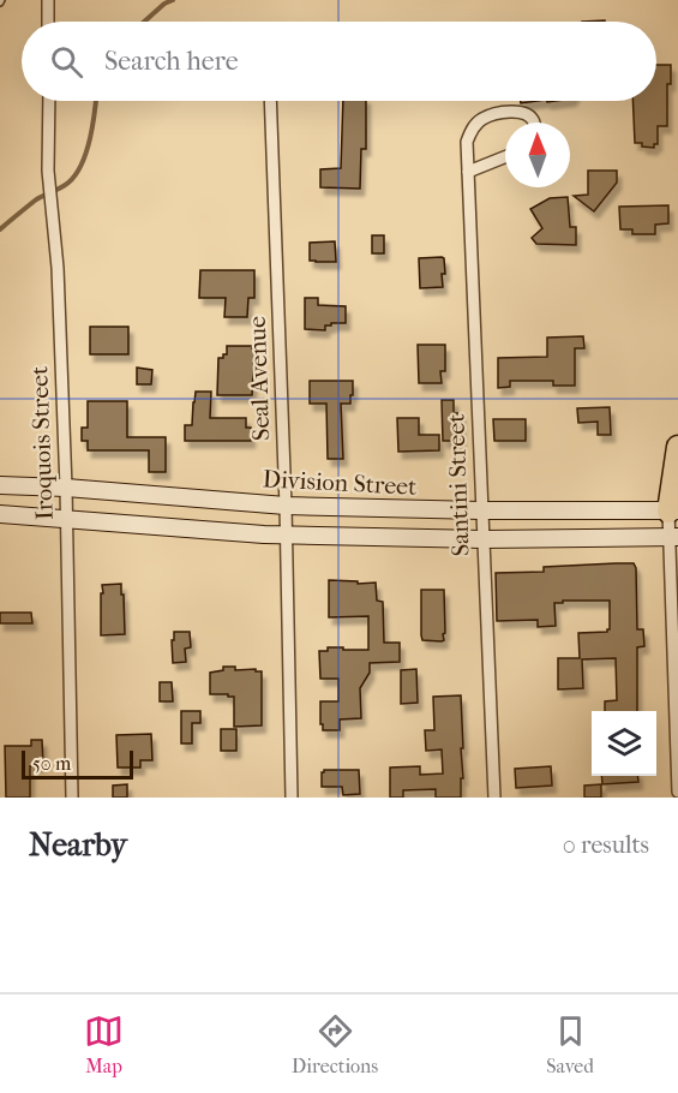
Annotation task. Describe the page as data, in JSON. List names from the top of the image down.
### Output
{
  "streets": {
    "main road": ["Division Street"],
    "street": ["Seal Avenue", "Iroquois Street", "Santini Street"]
  },
  "crossings": [
    ["Seal Avenue", "Division Street"],
    ["Iroquois Street", "Division Street"],
    ["Division Street", "Santini Street"]
  ],
  "scale_bar": "50 m",
  "north": "top",
  "page": {
    "search": "Search here",
    "scale": "50 m",
    "heading": ["Nearby", "0 results"],
    "nav": ["Map", "Directions", "Saved"]
  }
}
